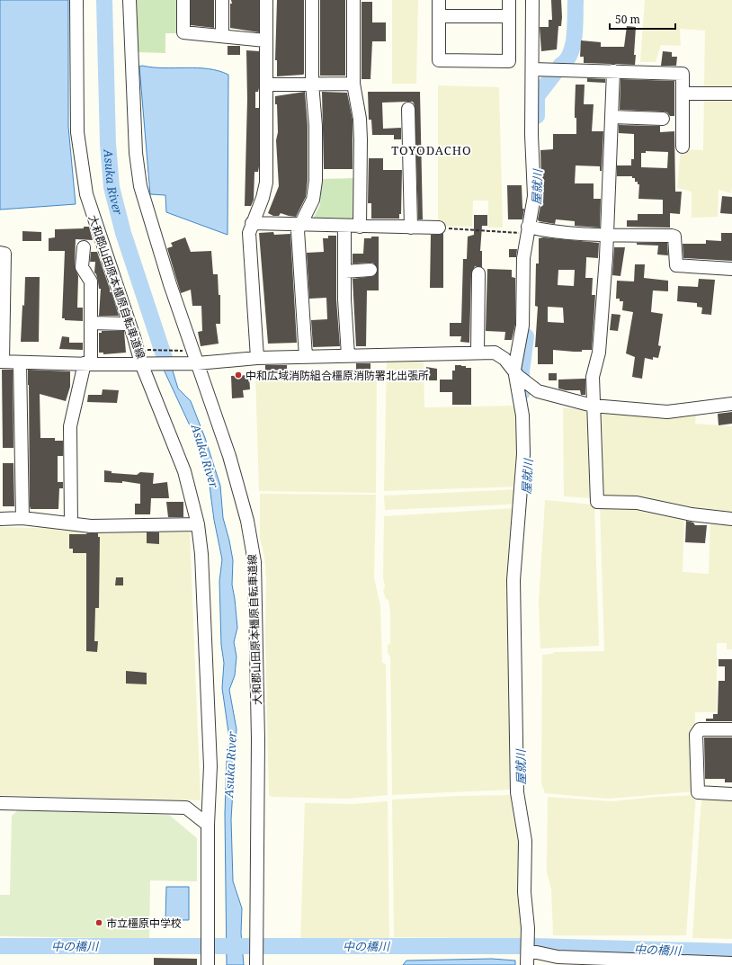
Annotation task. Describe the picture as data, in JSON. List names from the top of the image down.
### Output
{
  "streets": {
    "street": ["大和郡山田原本橿原自転車道線"]
  },
  "districts": ["TOYODACHO"],
  "water": ["Asuka River", "屋就川", "中の橋川"],
  "places": ["中和広域消防組合橿原消防署北出張所", "市立橿原中学校"],
  "scale_bar": "50 m"
}
